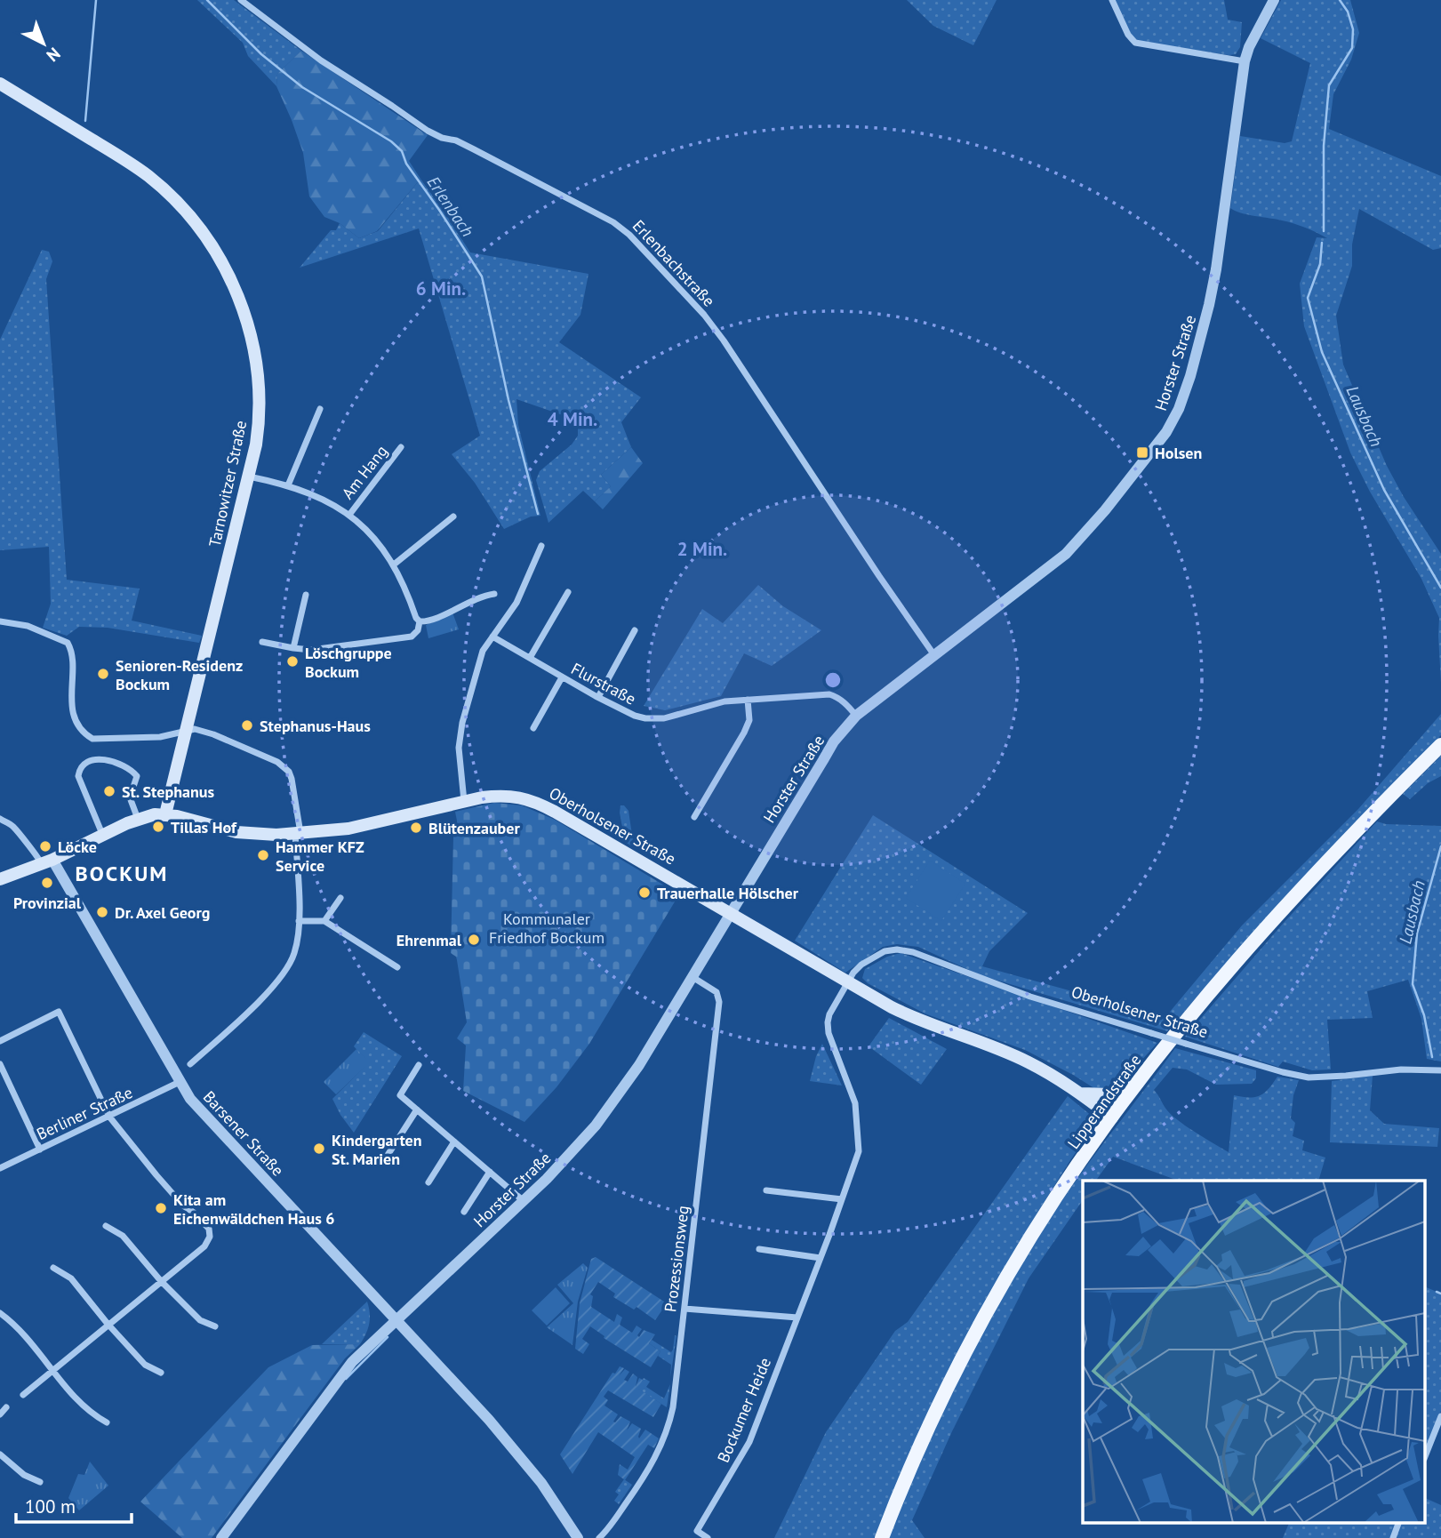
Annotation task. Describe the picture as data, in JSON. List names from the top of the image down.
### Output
{
  "streets": {
    "main road": ["Tarnowitzer Straße", "Oberholsener Straße", "Lipperandstraße"],
    "street": [
      "Erlenbachstraße",
      "Horster Straße",
      "Am Hang",
      "Flurstraße",
      "Berliner Straße",
      "Barsener Straße",
      "Prozessionsweg",
      "Bockumer Heide"
    ]
  },
  "crossings": [
    ["Erlenbachstraße", "Horster Straße"],
    ["Horster Straße", "Flurstraße"],
    ["Horster Straße", "Oberholsener Straße"],
    ["Horster Straße", "Barsener Straße"],
    ["Horster Straße", "Prozessionsweg"],
    ["Am Hang", "Tarnowitzer Straße"],
    ["Tarnowitzer Straße", "Oberholsener Straße"],
    ["Oberholsener Straße", "Lipperandstraße"],
    ["Oberholsener Straße", "Bockumer Heide"],
    ["Berliner Straße", "Barsener Straße"]
  ],
  "districts": ["BOCKUM"],
  "water": ["Erlenbach", "Lausbach"],
  "parks": ["Kommunaler Friedhof Bockum"],
  "places": {
    "transit": ["Holsen"],
    "other": [
      "Löschgruppe Bockum",
      "Senioren-Residenz Bockum",
      "Stephanus-Haus",
      "St. Stephanus",
      "Tillas Hof",
      "Blütenzauber",
      "Löcke",
      "Hammer KFZ Service",
      "Provinzial",
      "Trauerhalle Hölscher",
      "Dr. Axel Georg",
      "Ehrenmal",
      "Kindergarten St. Marien",
      "Kita am Eichenwäldchen Haus 6"
    ]
  },
  "scale_bar": "100 m",
  "north": "bottom right",
  "rings": ["6 Min.", "4 Min.", "2 Min."]
}
